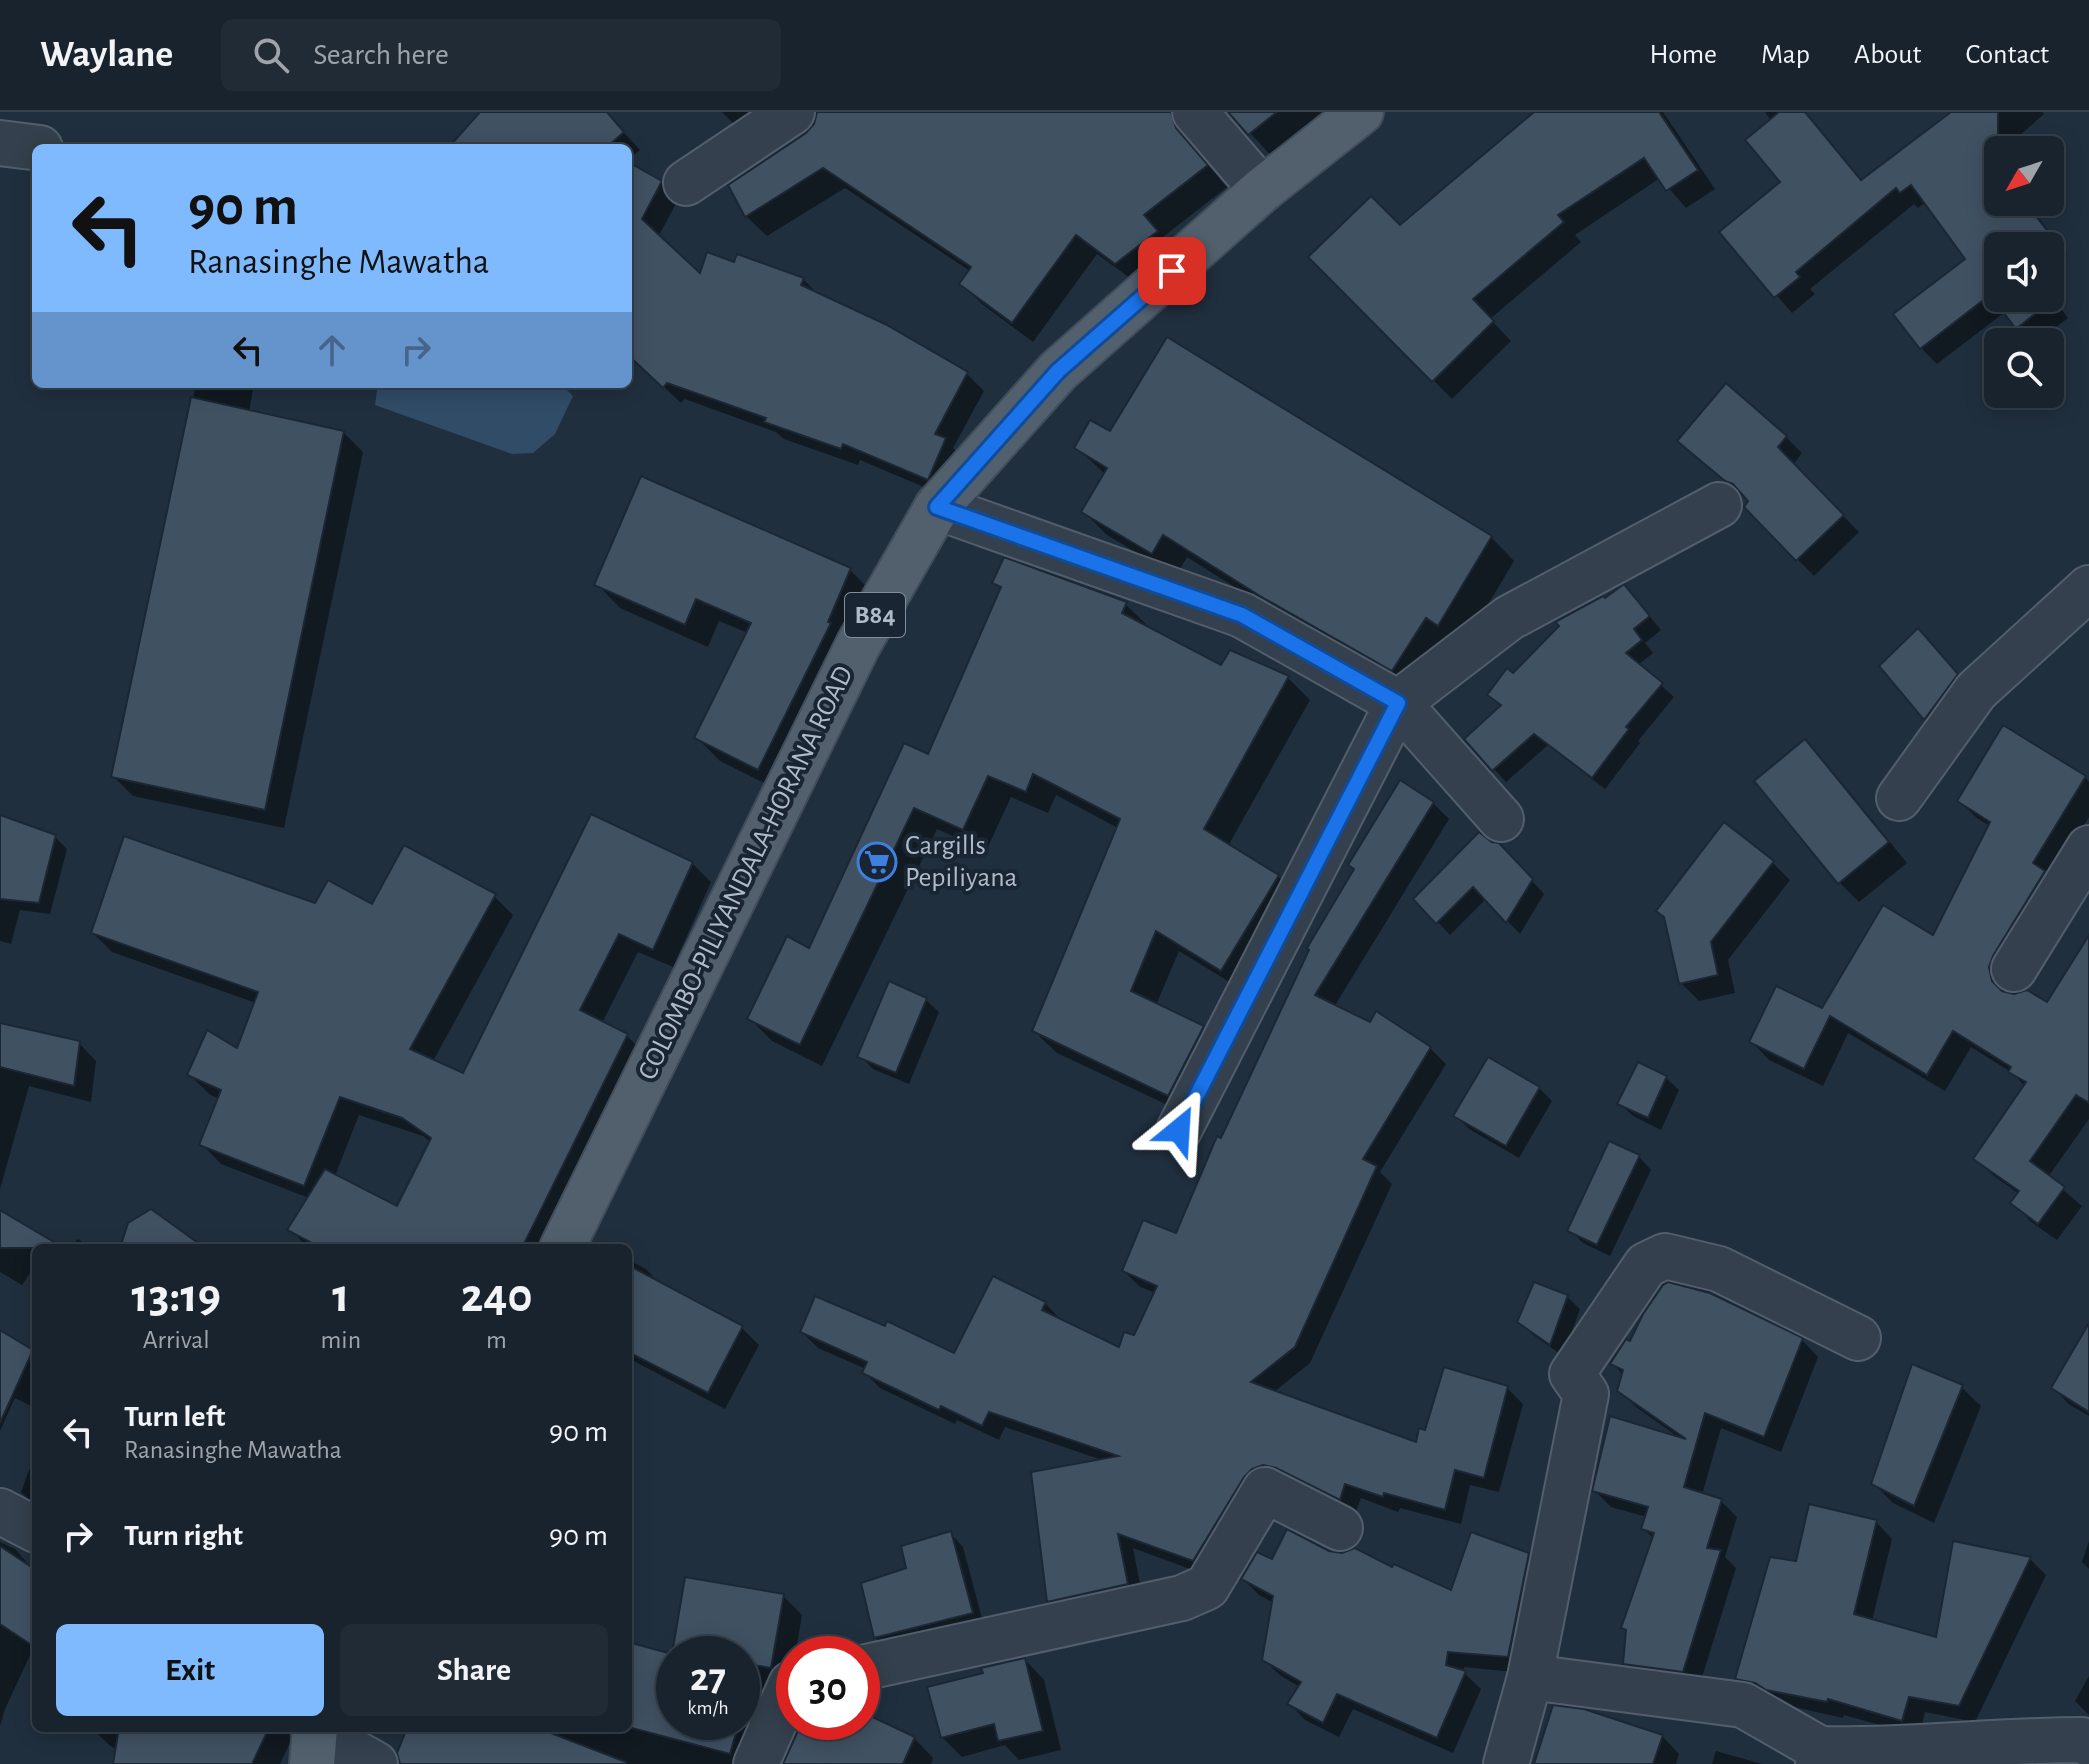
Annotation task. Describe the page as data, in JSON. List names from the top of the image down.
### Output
{
  "streets": {
    "main road": ["B84", "COLOMBO-PILIYANDALA-HORANA ROAD"]
  },
  "places": {
    "supermarket": ["Cargills Pepiliyana"]
  },
  "north": "bottom left",
  "page": {
    "header": "Waylane",
    "search": "Search here",
    "nav": [
      "Home",
      "Map",
      "About",
      "Contact"
    ],
    "turn": ["90 m", "Ranasinghe Mawatha"],
    "eta": [
      "13:19",
      "Arrival",
      "1",
      "min",
      "240",
      "m"
    ],
    "list": [
      {
        "name": "Turn left",
        "note": "Ranasinghe Mawatha",
        "value": "90 m"
      },
      {
        "name": "Turn right",
        "value": "90 m"
      }
    ],
    "buttons": ["Exit", "Share"],
    "speed": "27 km/h",
    "limit": "30"
  }
}
